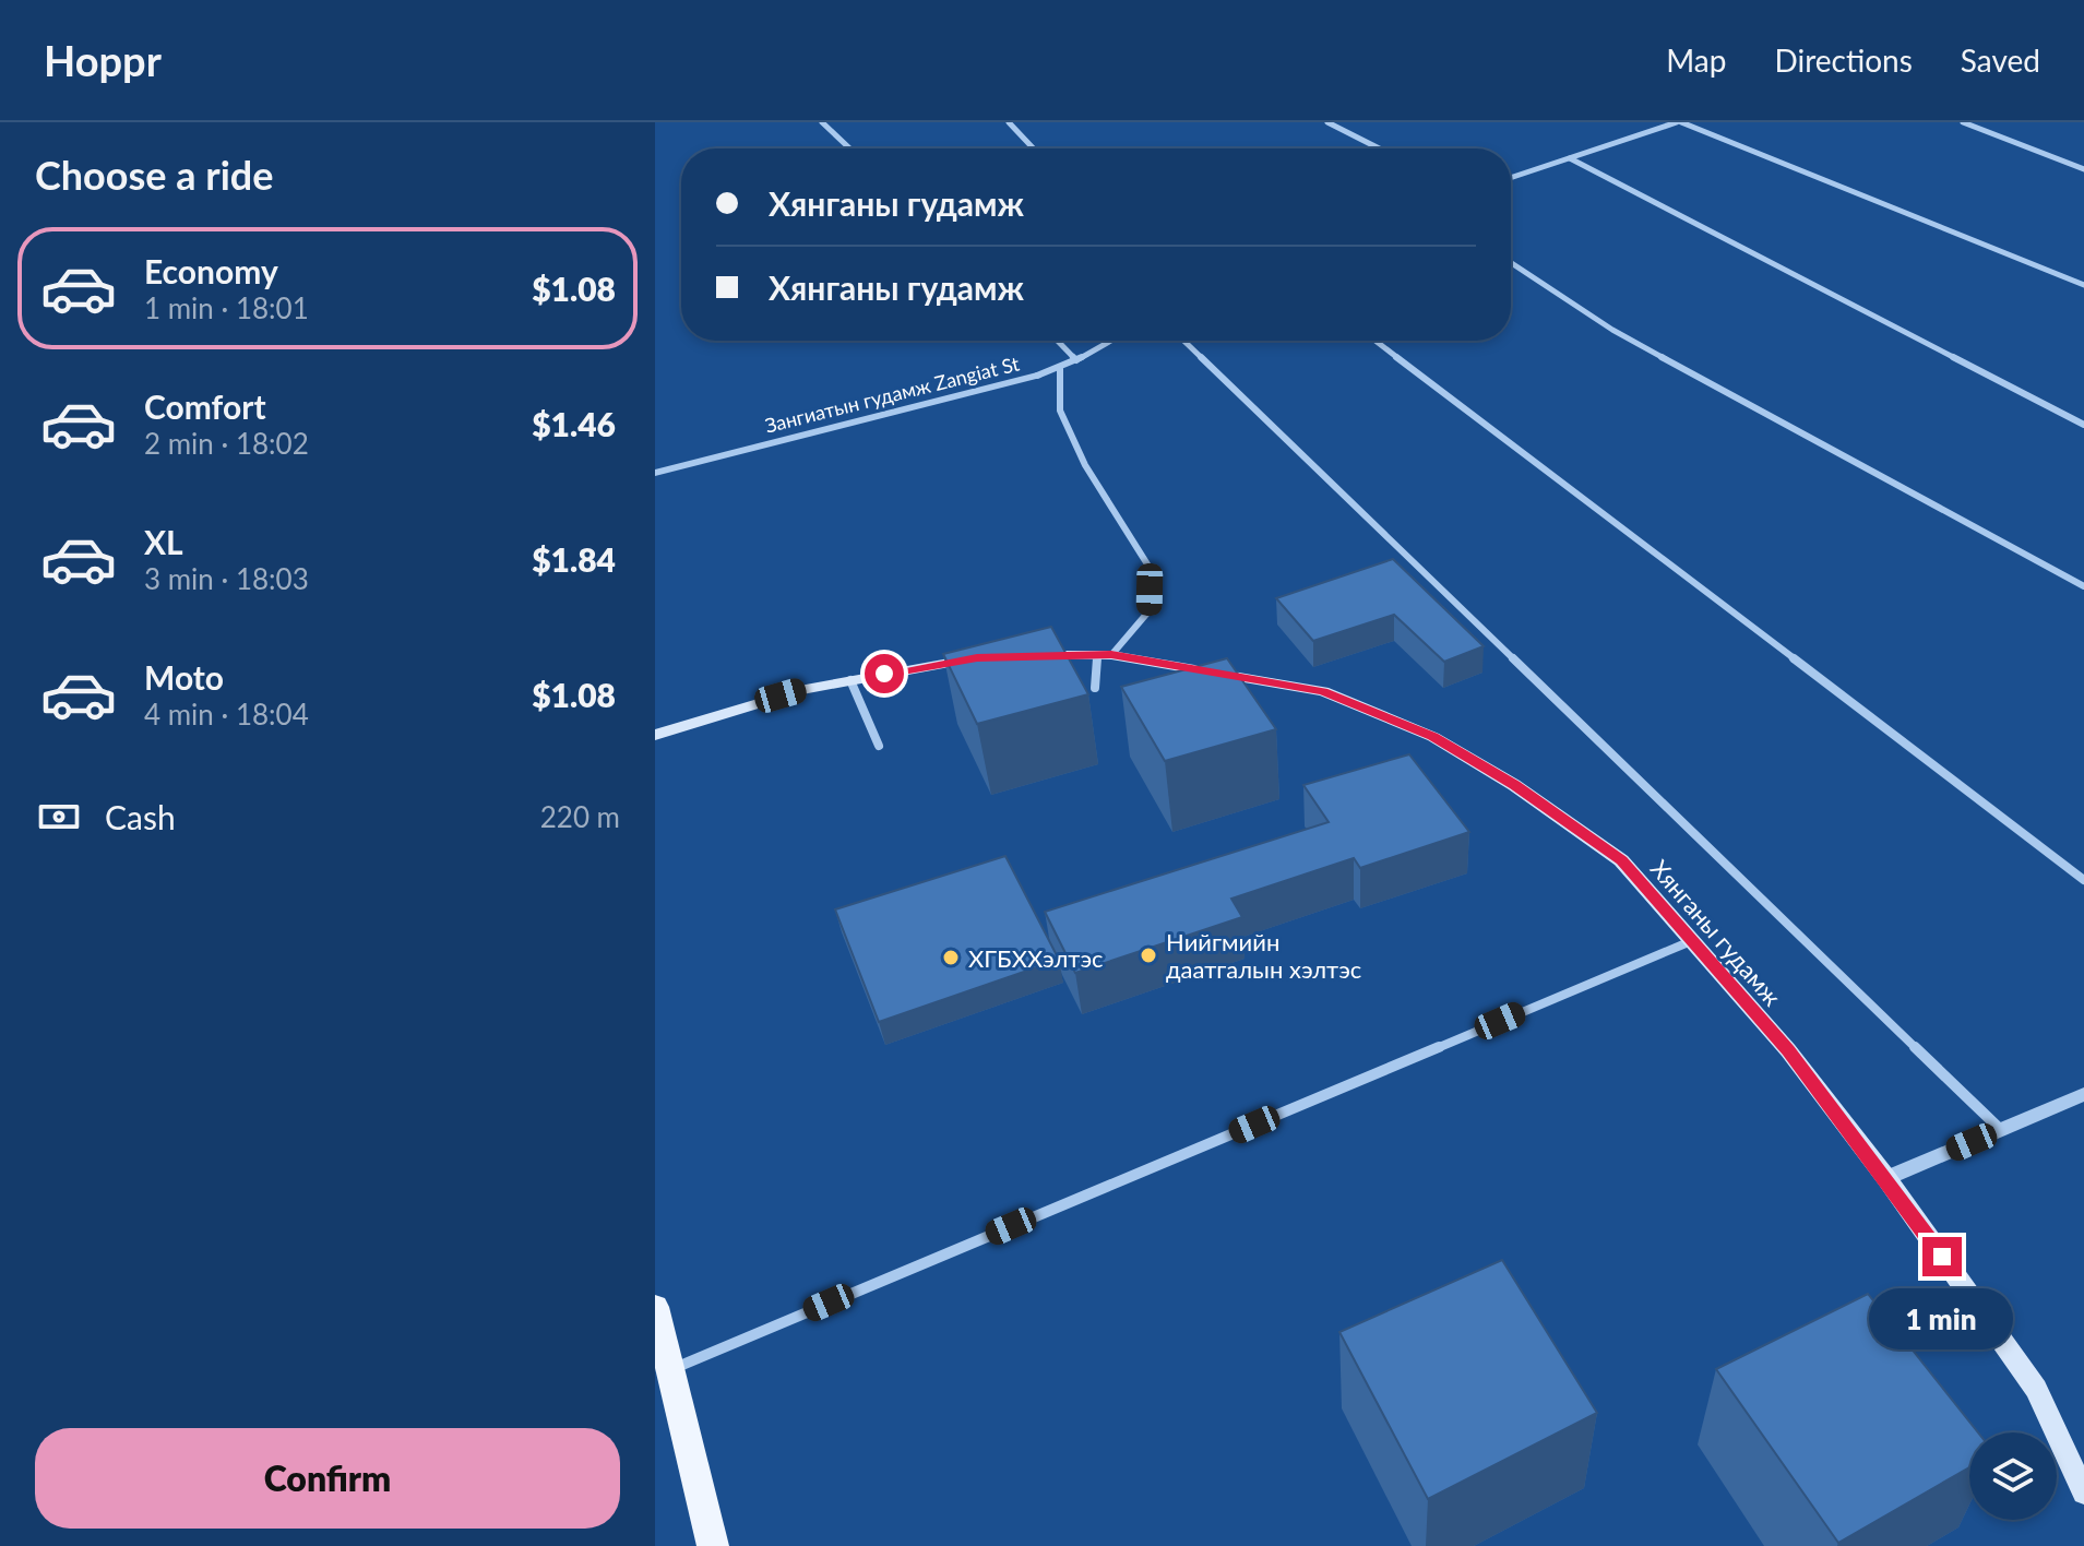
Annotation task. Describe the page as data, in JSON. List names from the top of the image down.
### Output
{
  "streets": {
    "main road": ["Хянганы гудамж"],
    "street": ["Зангиатын гудамж Zangiat St"]
  },
  "places": ["Нийгмийн даатгалын хэлтэс", "ХГБХХэлтэс"],
  "page": {
    "header": "Hoppr",
    "nav": ["Map", "Directions", "Saved"],
    "heading": "Choose a ride",
    "banner": ["Хянганы гудамж", "Хянганы гудамж"],
    "list": [
      {
        "name": "Economy",
        "note": "1 min · 18:01",
        "value": "$1.08"
      },
      {
        "name": "Comfort",
        "note": "2 min · 18:02",
        "value": "$1.46"
      },
      {
        "name": "XL",
        "note": "3 min · 18:03",
        "value": "$1.84"
      },
      {
        "name": "Moto",
        "note": "4 min · 18:04",
        "value": "$1.08"
      }
    ],
    "pay": ["Cash", "220 m"],
    "bubble": "1 min",
    "buttons": "Confirm"
  }
}
